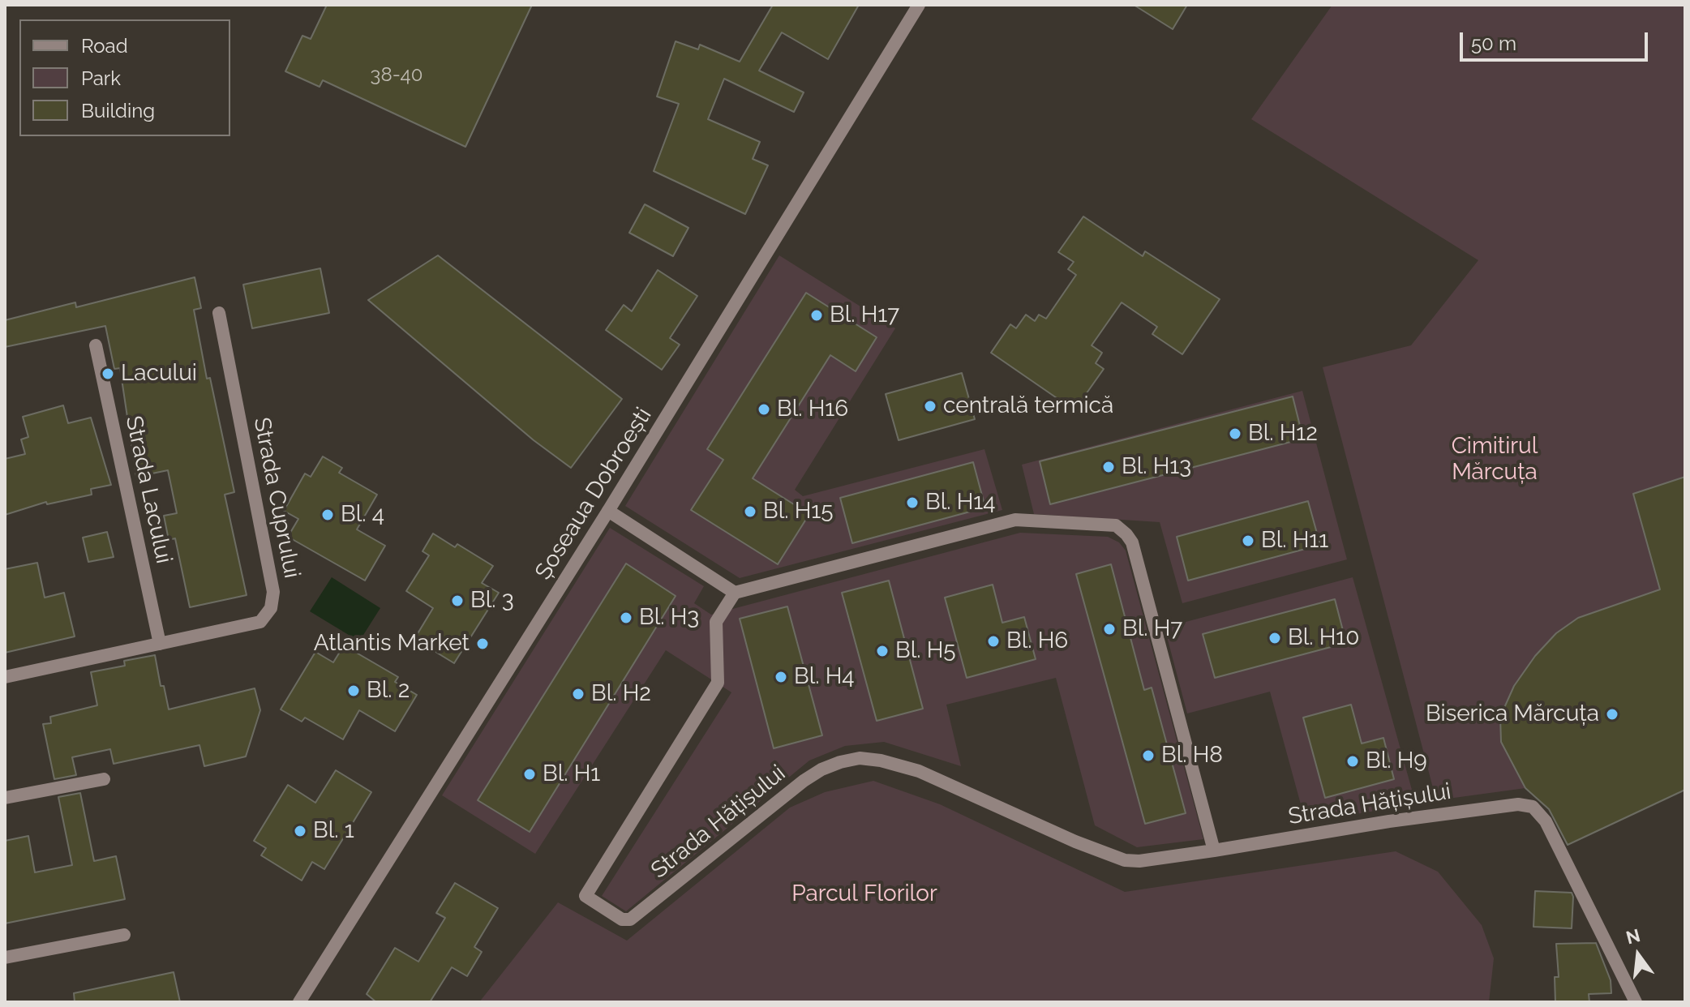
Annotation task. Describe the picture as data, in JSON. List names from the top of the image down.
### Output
{
  "streets": {
    "street": [
      "Strada Lacului",
      "Șoseaua Dobroești",
      "Strada Cuprului",
      "Strada Hățișului"
    ]
  },
  "crossings": [
    ["Strada Lacului", "Strada Cuprului"]
  ],
  "parks": ["Cimitirul Mărcuța", "Parcul Florilor"],
  "places": [
    "Bl. H17",
    "Lacului",
    "centrală termică",
    "Bl. H16",
    "Bl. H12",
    "Bl. H13",
    "Bl. H14",
    "Bl. H15",
    "Bl. 4",
    "Bl. H11",
    "Bl. 3",
    "Bl. H3",
    "Bl. H7",
    "Bl. H10",
    "Bl. H6",
    "Atlantis Market",
    "Bl. H5",
    "Bl. H4",
    "Bl. 2",
    "Bl. H2",
    "Biserica Mărcuța",
    "Bl. H8",
    "Bl. H9",
    "Bl. H1",
    "Bl. 1"
  ],
  "house_numbers": ["38-40"],
  "legend": ["Road", "Park", "Building"],
  "scale_bar": "50 m",
  "north": "top"
}
